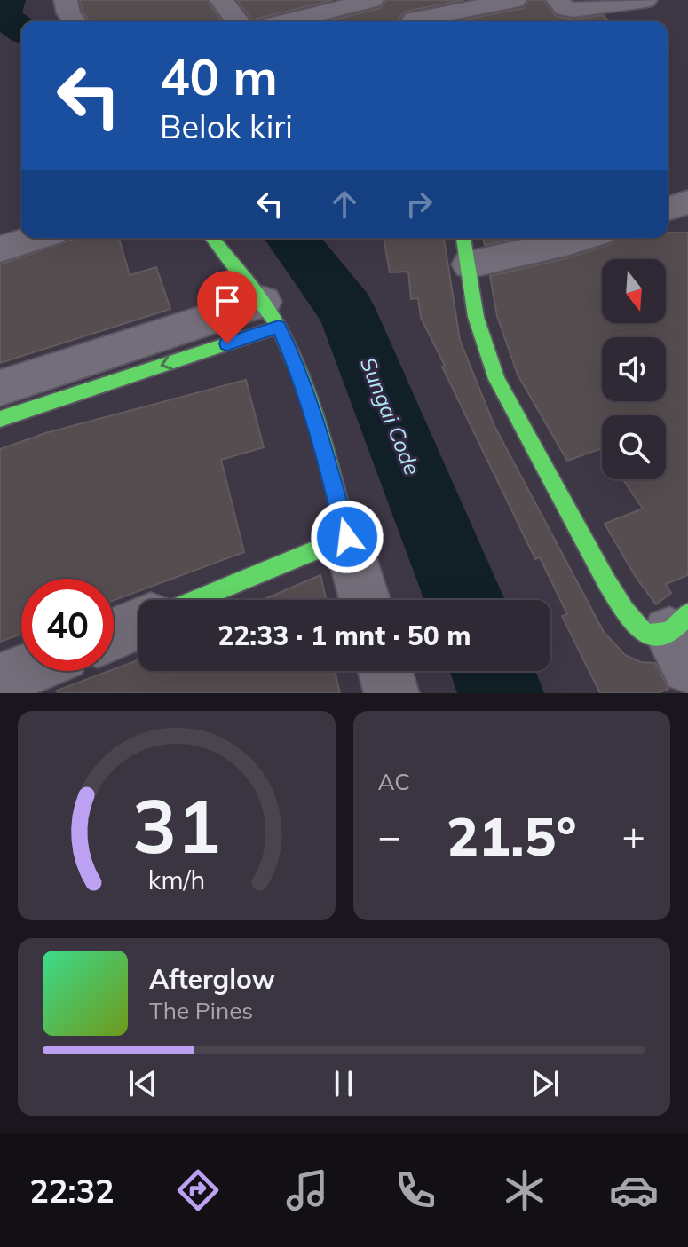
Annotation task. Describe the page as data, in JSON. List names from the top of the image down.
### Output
{
  "water": ["Sungai Code"],
  "north": "bottom",
  "page": {
    "turn": ["40 m", "Belok kiri"],
    "limit": "40",
    "trip": "22:33 · 1 mnt · 50 m",
    "tile": "AC",
    "heat": ["−", "21.5°", "+"],
    "song": ["Afterglow", "The Pines"],
    "tabs": "22:32",
    "gauge": ["31", "km/h"]
  }
}
